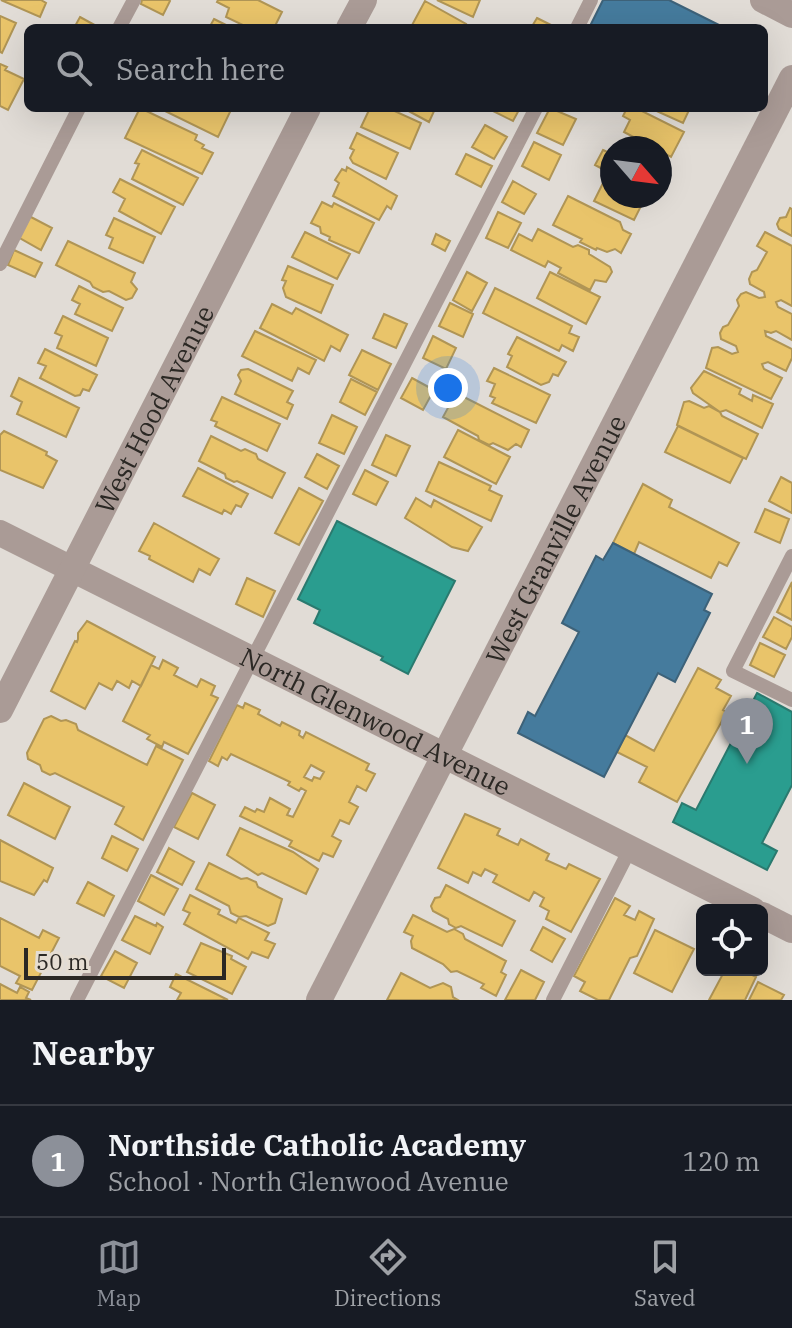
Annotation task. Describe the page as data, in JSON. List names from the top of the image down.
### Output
{
  "streets": {
    "street": ["West Hood Avenue", "West Granville Avenue", "North Glenwood Avenue"]
  },
  "crossings": [
    ["West Hood Avenue", "North Glenwood Avenue"],
    ["West Granville Avenue", "North Glenwood Avenue"]
  ],
  "scale_bar": "50 m",
  "north": "bottom right",
  "page": {
    "search": "Search here",
    "pins": "1",
    "scale": "50 m",
    "heading": "Nearby",
    "list": [
      {
        "mark": "1",
        "name": "Northside Catholic Academy",
        "note": "School · North Glenwood Avenue",
        "value": "120 m"
      }
    ],
    "nav": ["Map", "Directions", "Saved"]
  }
}
